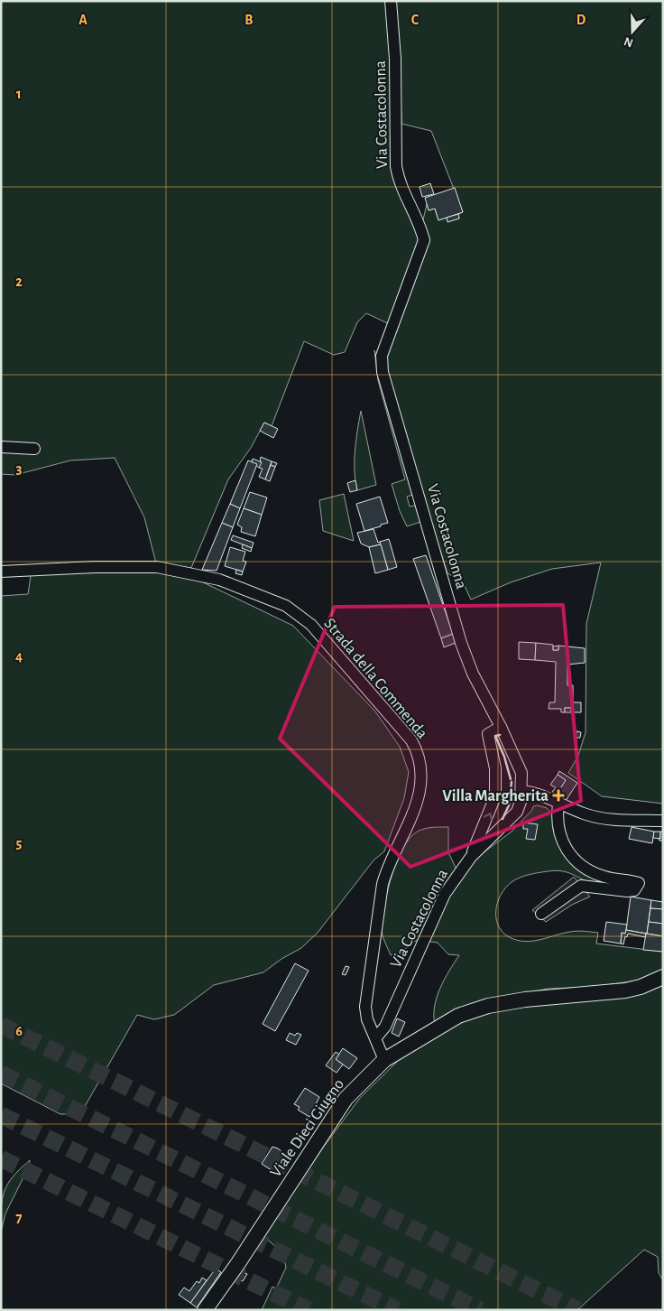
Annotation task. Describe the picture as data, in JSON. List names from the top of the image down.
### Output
{
  "streets": {
    "main road": ["Viale Dieci Giugno"],
    "street": ["Via Costacolonna", "Strada della Commenda"]
  },
  "crossings": [
    ["Via Costacolonna", "Strada della Commenda"],
    ["Strada della Commenda", "Viale Dieci Giugno"]
  ],
  "places": {
    "health": ["Villa Margherita"]
  },
  "north": "bottom",
  "grid": {
    "columns": [
      "A",
      "B",
      "C",
      "D"
    ],
    "rows": [
      "1",
      "2",
      "3",
      "4",
      "5",
      "6",
      "7"
    ]
  }
}
